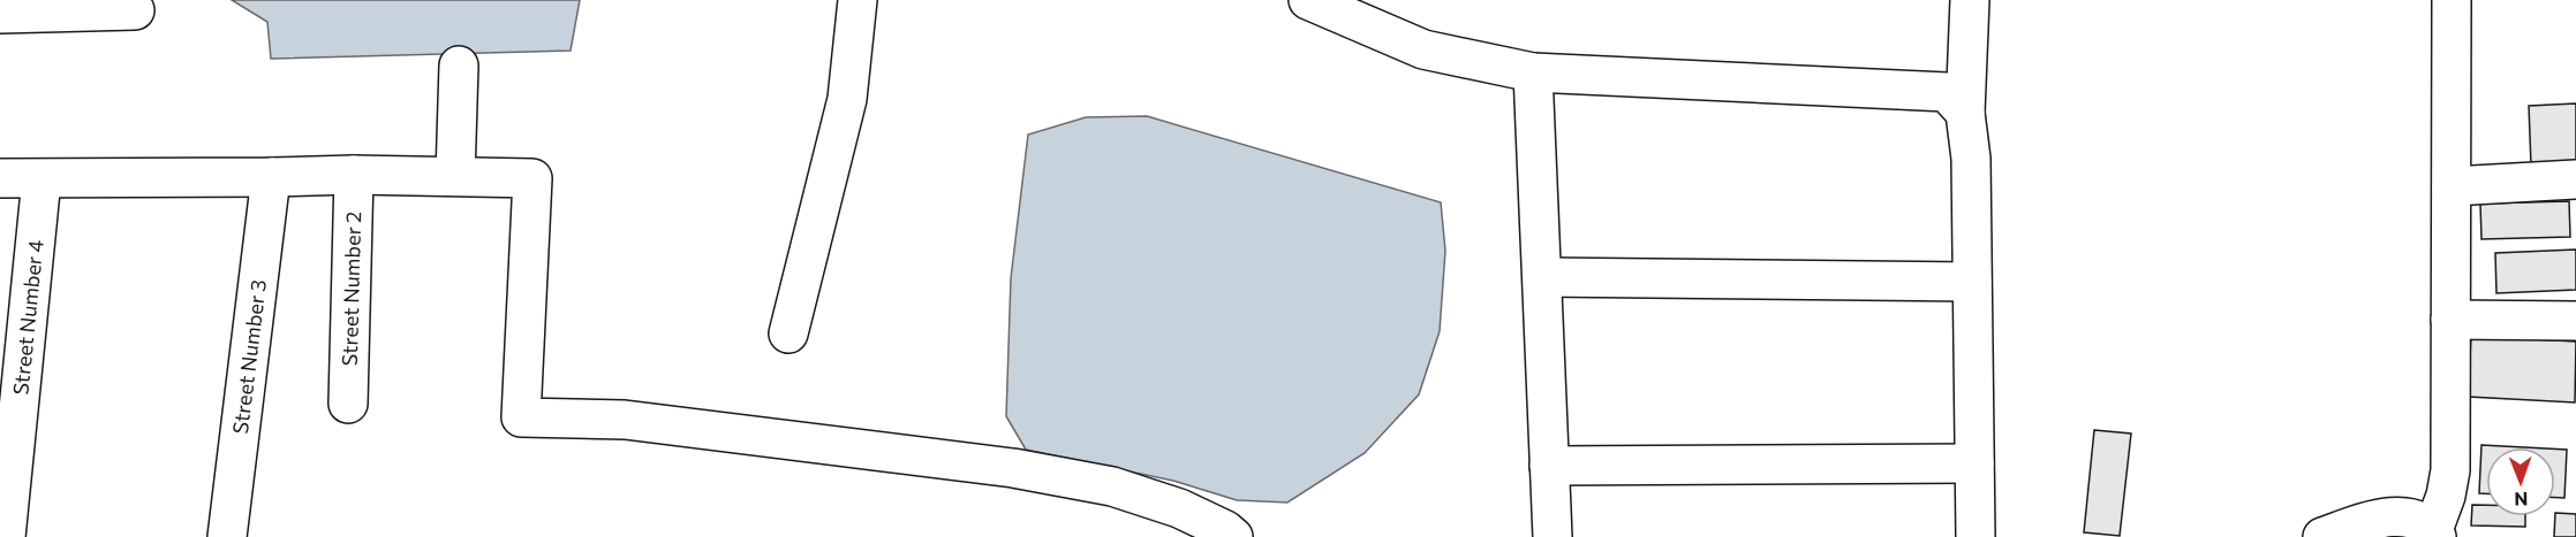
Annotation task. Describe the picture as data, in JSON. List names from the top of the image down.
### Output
{
  "streets": {
    "street": ["Street Number 2", "Street Number 4", "Street Number 3"]
  },
  "north": "bottom"
}
